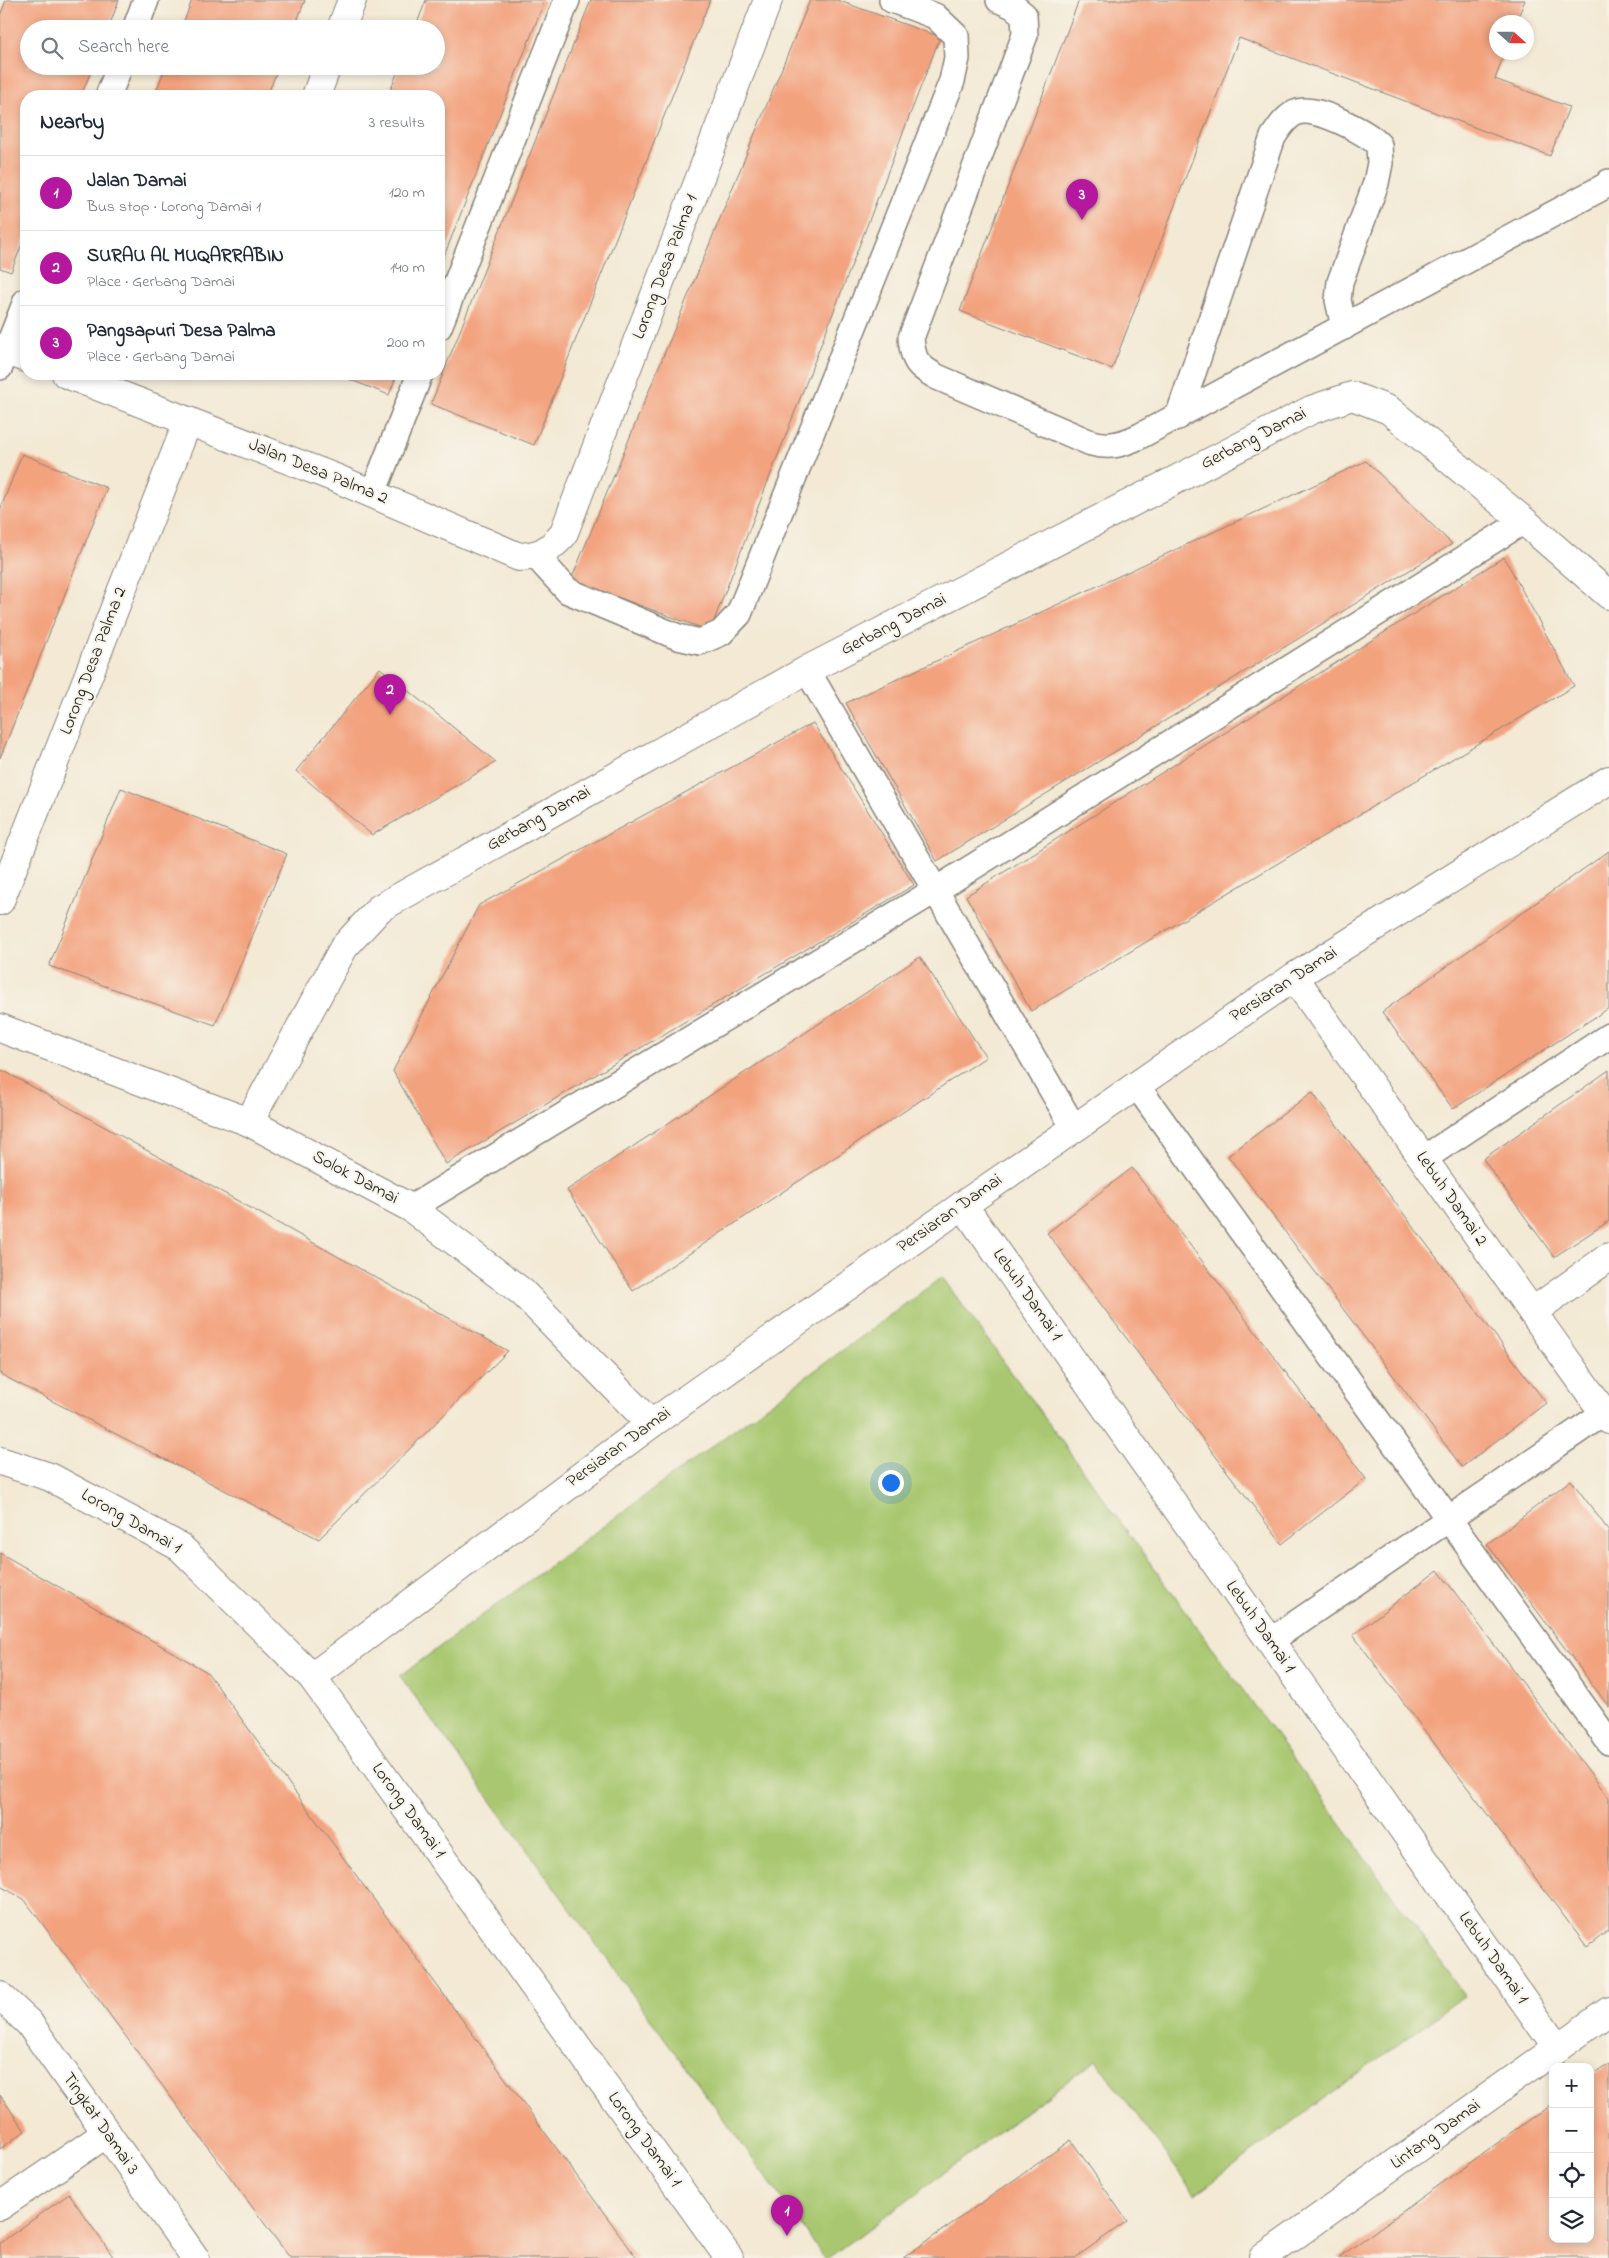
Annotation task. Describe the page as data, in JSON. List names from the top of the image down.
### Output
{
  "streets": {
    "street": [
      "Lorong Desa Palma 1",
      "Gerbang Damai",
      "Jalan Desa Palma 2",
      "Lorong Desa Palma 2",
      "Persiaran Damai",
      "Solok Damai",
      "Lebuh Damai 2",
      "Lebuh Damai 1",
      "Lorong Damai 1",
      "Tingkat Damai 3",
      "Lintang Damai"
    ]
  },
  "crossings": [
    ["Lorong Desa Palma 1", "Jalan Desa Palma 2"],
    ["Gerbang Damai", "Solok Damai"],
    ["Jalan Desa Palma 2", "Lorong Desa Palma 2"],
    ["Persiaran Damai", "Solok Damai"],
    ["Persiaran Damai", "Lebuh Damai 2"],
    ["Persiaran Damai", "Lebuh Damai 1"],
    ["Persiaran Damai", "Lorong Damai 1"],
    ["Lebuh Damai 1", "Lintang Damai"]
  ],
  "north": "right",
  "page": {
    "search": "Search here",
    "heading": ["Nearby", "3 results"],
    "list": [
      {
        "mark": "1",
        "name": "Jalan Damai",
        "note": "Bus stop · Lorong Damai 1",
        "value": "120 m"
      },
      {
        "mark": "2",
        "name": "SURAU AL MUQARRABIN",
        "note": "Place · Gerbang Damai",
        "value": "140 m"
      },
      {
        "mark": "3",
        "name": "Pangsapuri Desa Palma",
        "note": "Place · Gerbang Damai",
        "value": "200 m"
      }
    ],
    "pins": ["3", "2", "1"],
    "map_buttons": ["+", "−"]
  }
}
